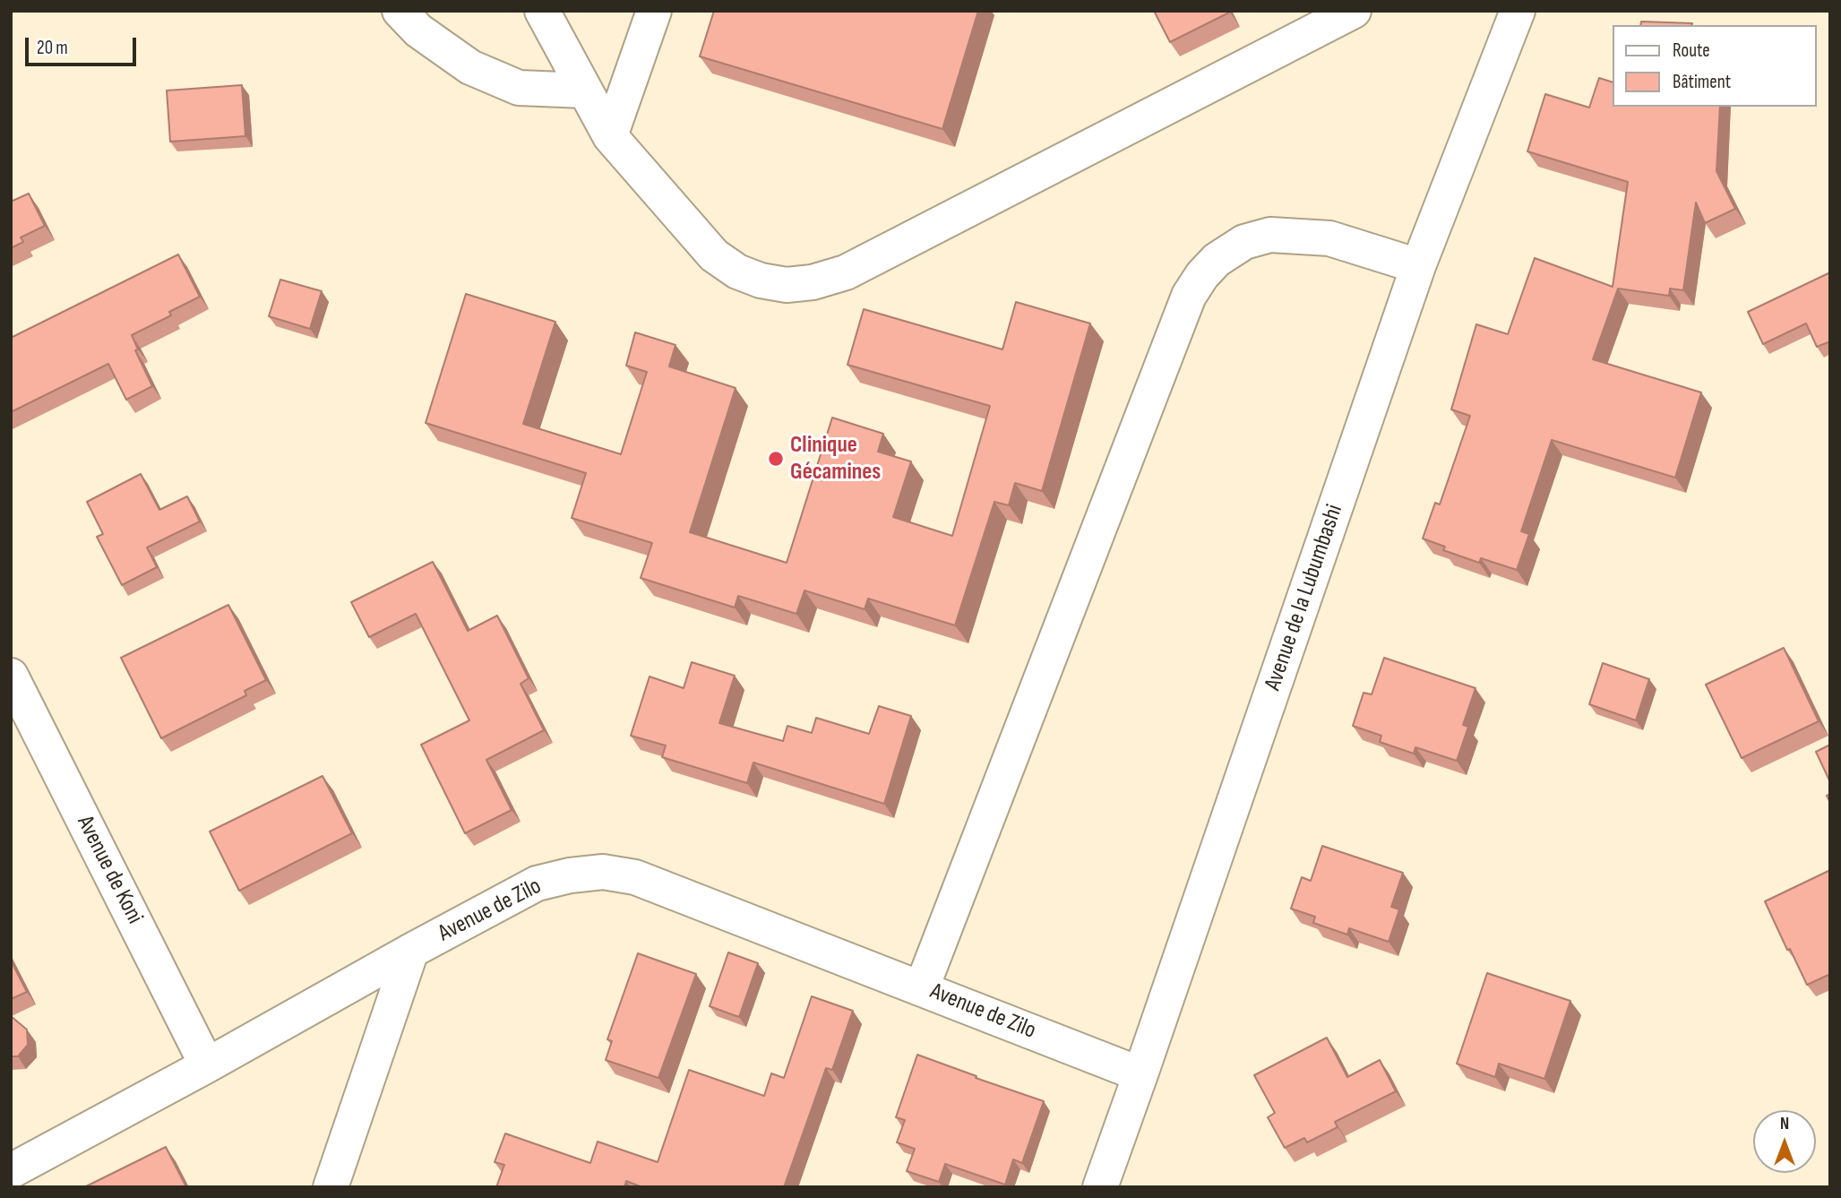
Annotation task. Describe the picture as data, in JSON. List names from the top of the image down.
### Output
{
  "streets": {
    "street": ["Avenue de la Lubumbashi", "Avenue de Koni", "Avenue de Zilo"]
  },
  "crossings": [
    ["Avenue de la Lubumbashi", "Avenue de Zilo"],
    ["Avenue de Koni", "Avenue de Zilo"]
  ],
  "places": ["Clinique Gécamines"],
  "legend": ["Route", "Bâtiment"],
  "scale_bar": "20 m",
  "north": "top"
}
